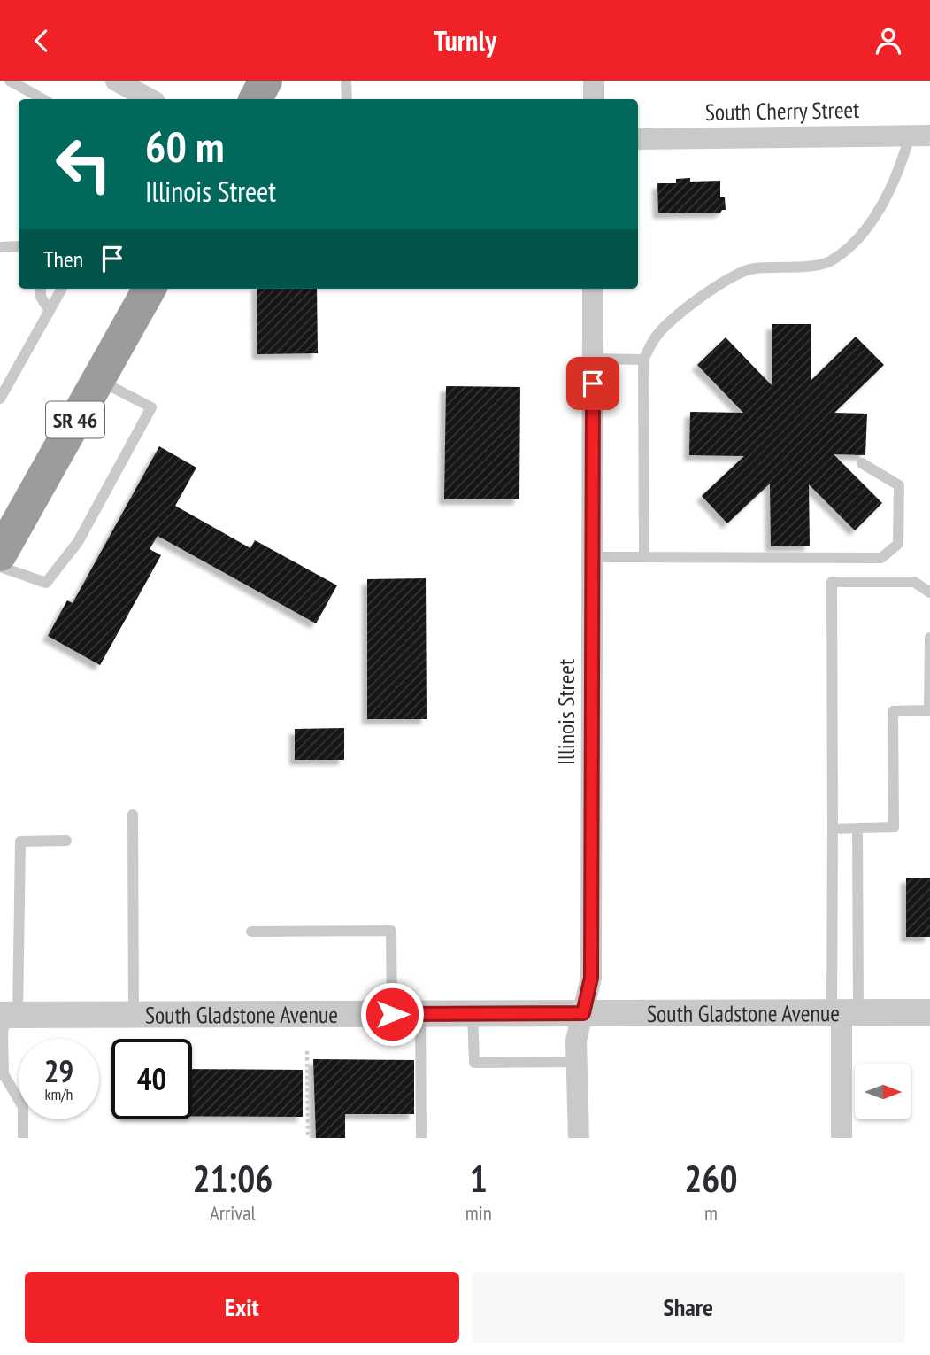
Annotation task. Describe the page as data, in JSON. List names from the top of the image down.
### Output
{
  "streets": {
    "highway": ["SR 46"],
    "street": ["South Cherry Street", "Illinois Street", "South Gladstone Avenue"]
  },
  "crossings": [
    ["Illinois Street", "South Gladstone Avenue"]
  ],
  "north": "right",
  "page": {
    "header": "Turnly",
    "turn": ["60 m", "Illinois Street"],
    "then": "Then",
    "speed": "29 km/h",
    "limit": "40",
    "eta": [
      "21:06",
      "Arrival",
      "1",
      "min",
      "260",
      "m"
    ],
    "buttons": ["Exit", "Share"]
  }
}
